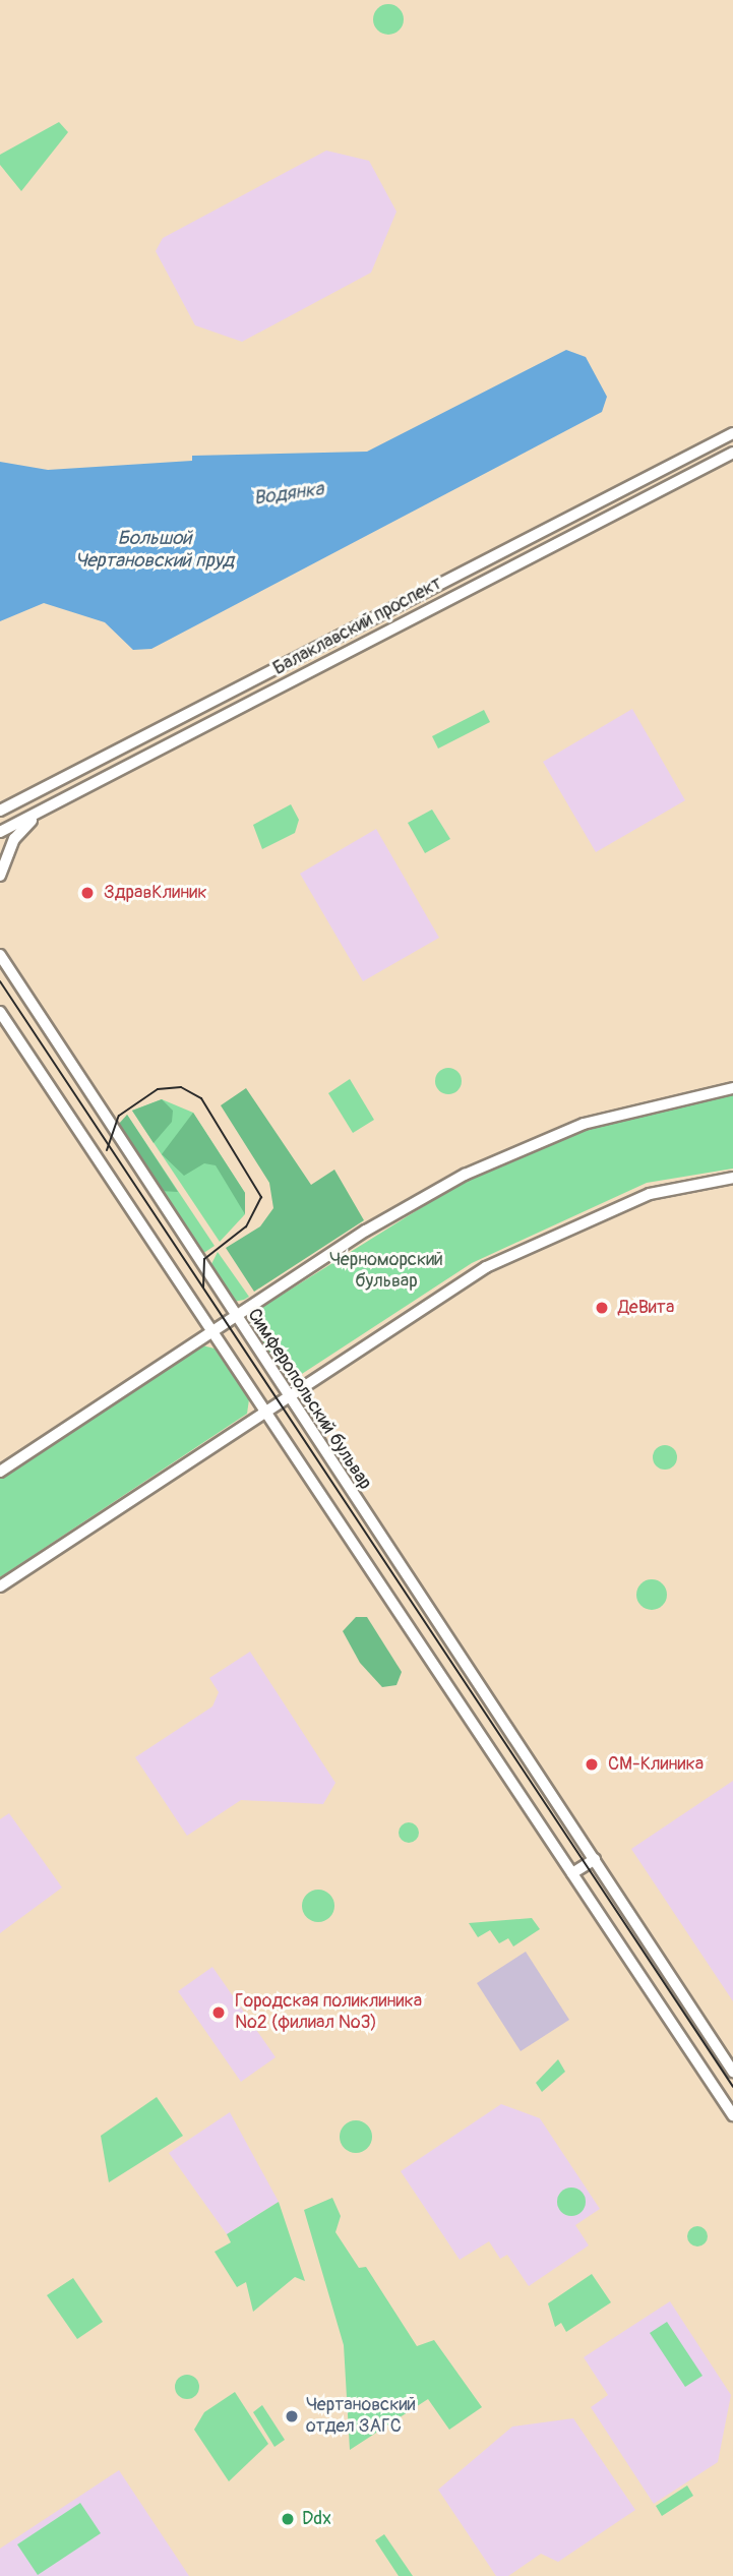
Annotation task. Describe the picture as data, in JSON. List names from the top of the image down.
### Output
{
  "streets": {
    "main road": ["Балаклавский проспект", "Симферопольский бульвар"]
  },
  "water": ["Водянка", "Большой Чертановский пруд"],
  "parks": ["Черноморский бульвар"],
  "places": [
    "ЗдравКлиник",
    "ДеВита",
    "СМ-Клиника",
    "Городская поликлиника №2 (филиал №3)",
    "Чертановский отдел ЗАГС",
    "Ddx"
  ]
}
